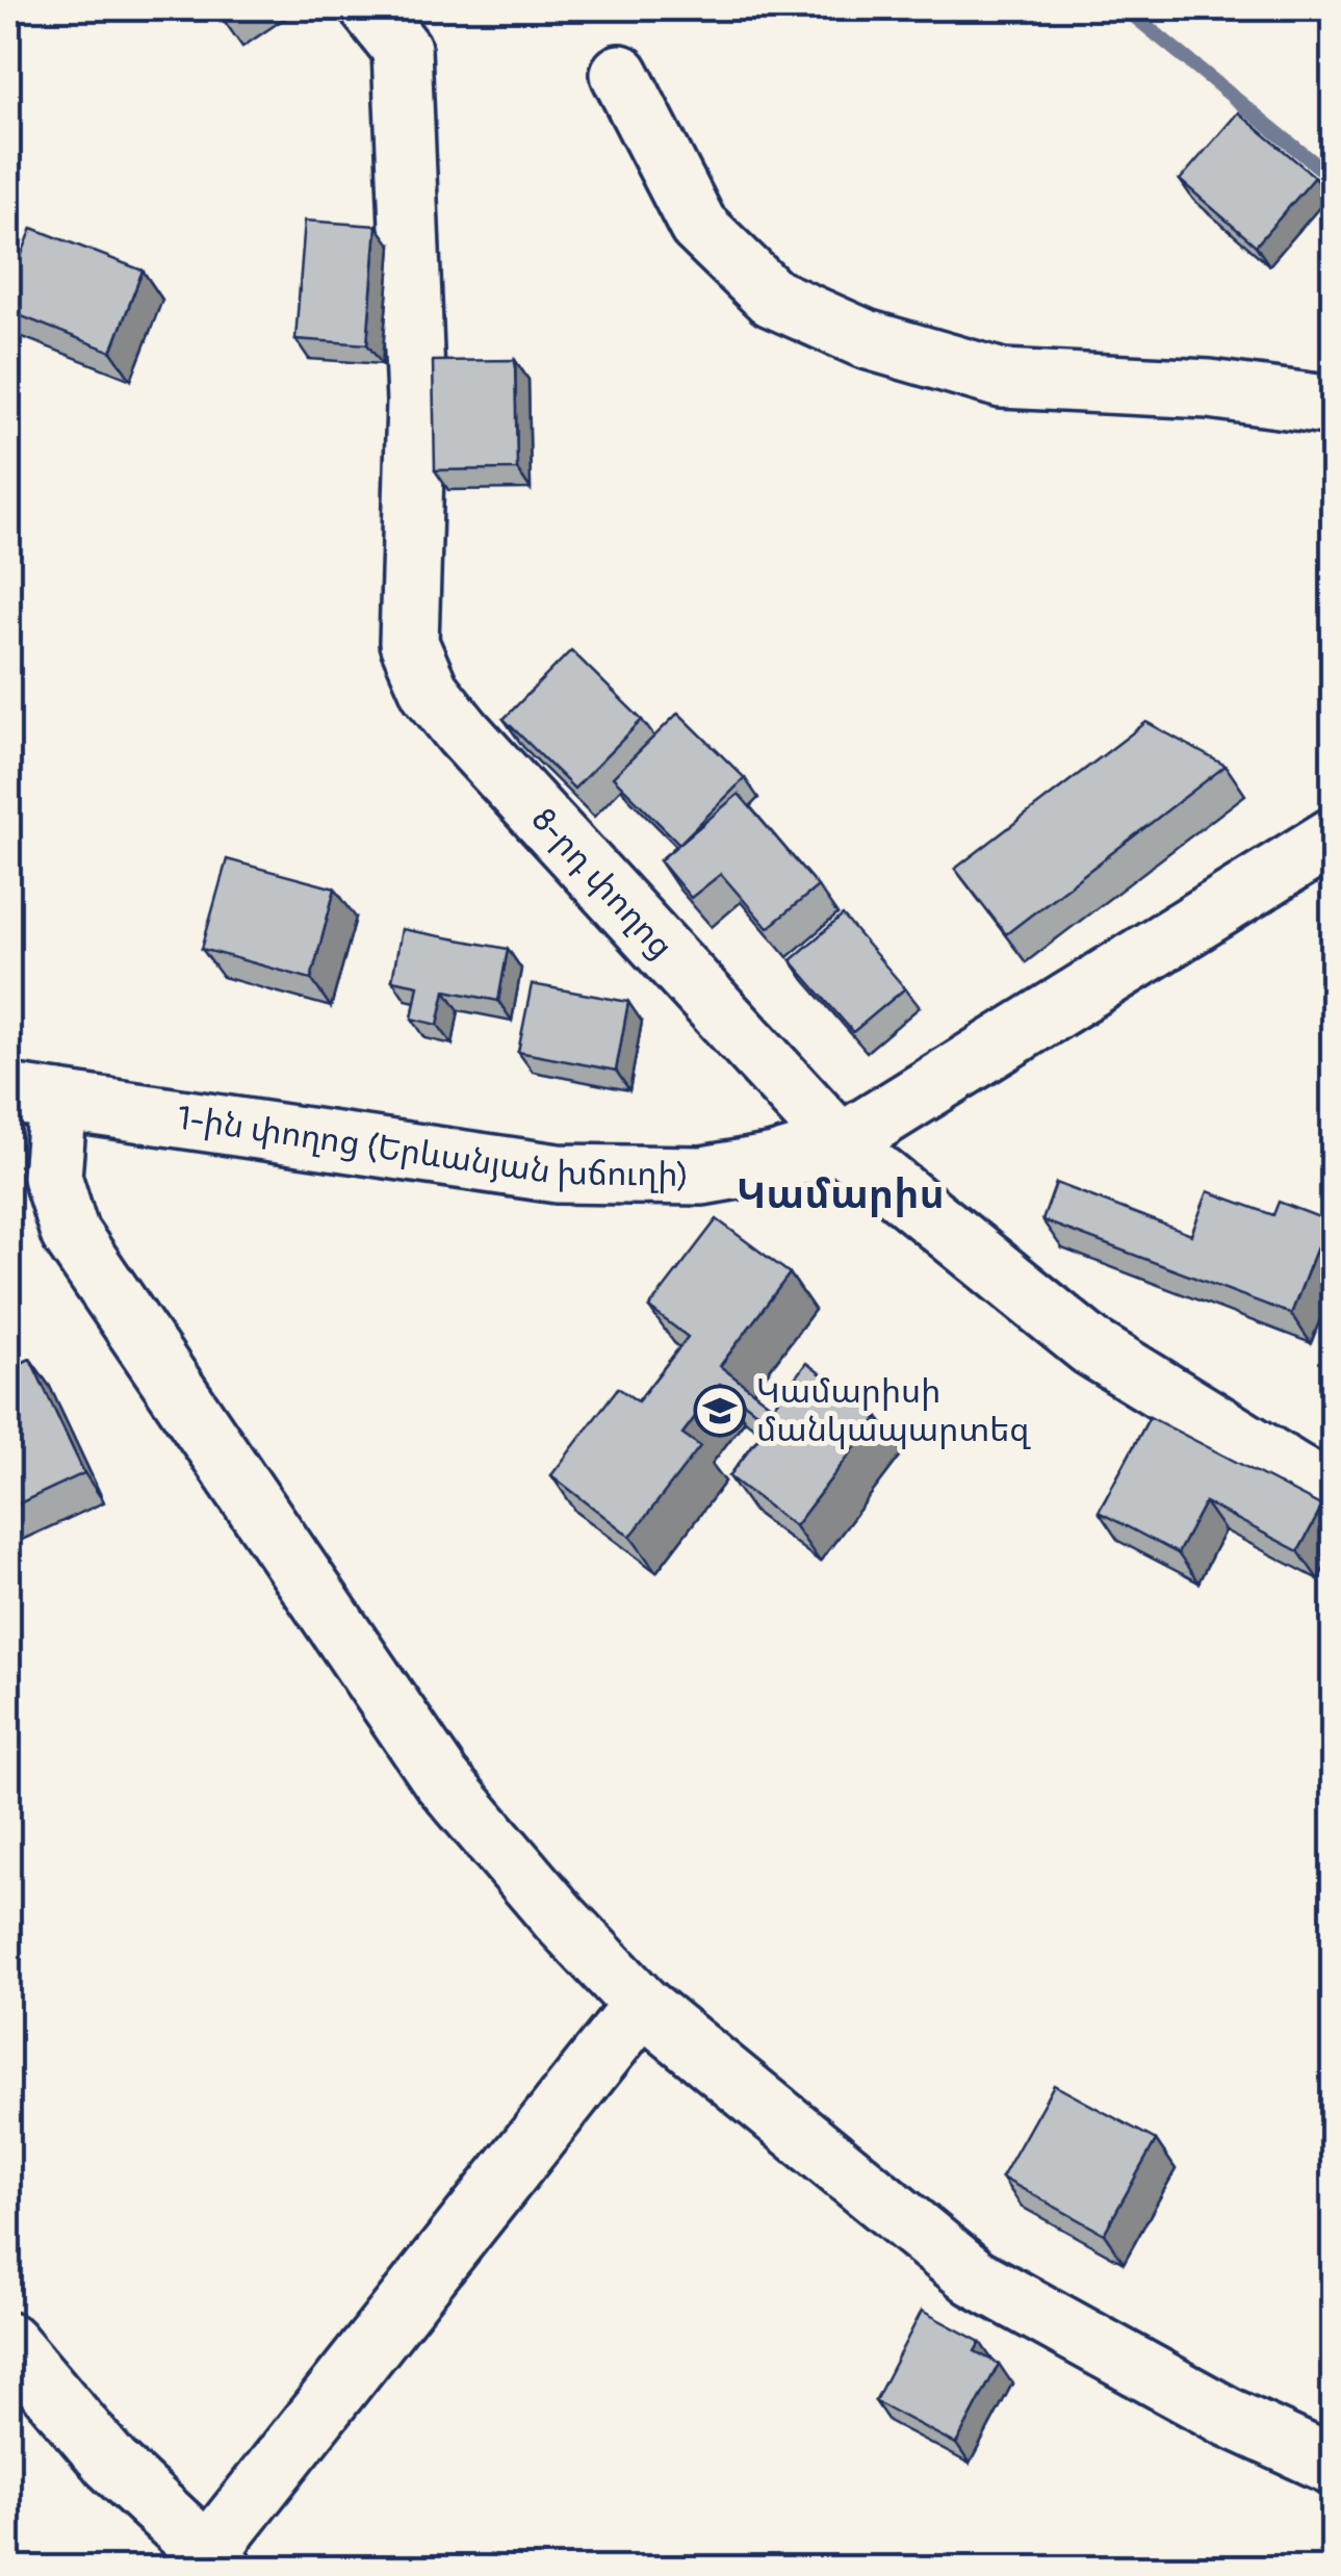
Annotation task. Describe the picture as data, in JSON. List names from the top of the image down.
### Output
{
  "streets": {
    "street": ["8-րդ փողոց", "1-ին փողոց (Երևանյան խճուղի)"]
  },
  "crossings": [
    ["8-րդ փողոց", "1-ին փողոց (Երևանյան խճուղի)"]
  ],
  "districts": ["Կամարիս"],
  "places": {
    "school or university": ["Կամարիսի մանկապարտեզ"]
  }
}
